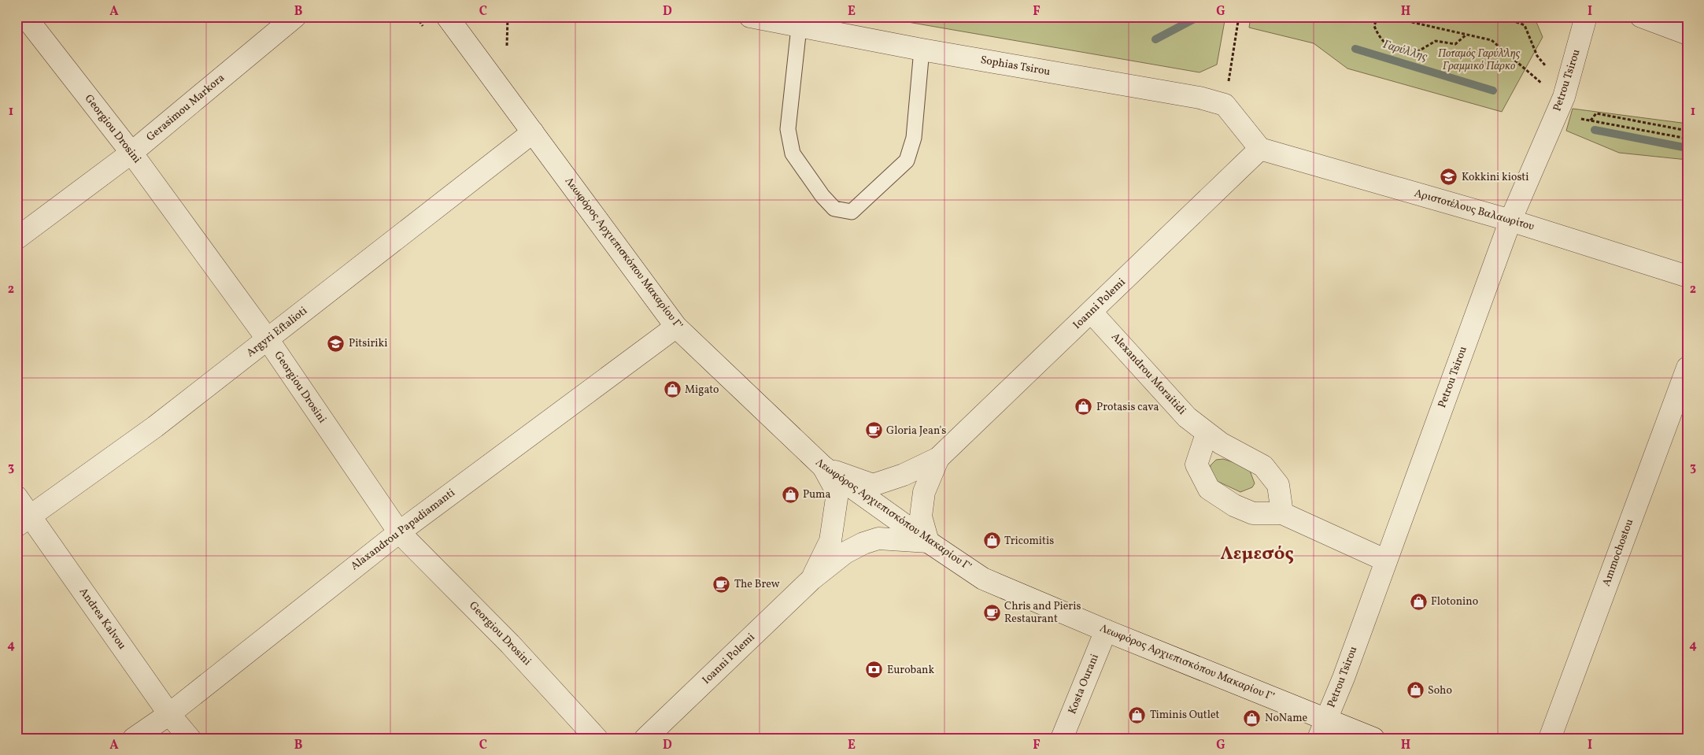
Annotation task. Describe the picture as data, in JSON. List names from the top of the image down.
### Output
{
  "streets": {
    "street": [
      "Sophias Tsirou",
      "Petrou Tsirou",
      "Gerasimou Markora",
      "Georgiou Drosini",
      "Αριστοτέλους Βαλαωρίτου",
      "Λεωφόρος Αρχιεπισκόπου Μακαρίου Γ’",
      "Ioanni Polemi",
      "Argyri Eftalioti",
      "Alexandrou Moraitidi",
      "Alaxandrou Papadiamanti",
      "Ammochostou",
      "Andrea Kalvou",
      "Kosta Ourani"
    ]
  },
  "crossings": [
    ["Petrou Tsirou", "Αριστοτέλους Βαλαωρίτου"],
    ["Petrou Tsirou", "Λεωφόρος Αρχιεπισκόπου Μακαρίου Γ’"],
    ["Gerasimou Markora", "Georgiou Drosini"],
    ["Georgiou Drosini", "Argyri Eftalioti"],
    ["Georgiou Drosini", "Alaxandrou Papadiamanti"],
    ["Αριστοτέλους Βαλαωρίτου", "Ioanni Polemi"],
    ["Λεωφόρος Αρχιεπισκόπου Μακαρίου Γ’", "Ioanni Polemi"],
    ["Λεωφόρος Αρχιεπισκόπου Μακαρίου Γ’", "Argyri Eftalioti"],
    ["Λεωφόρος Αρχιεπισκόπου Μακαρίου Γ’", "Alaxandrou Papadiamanti"],
    ["Λεωφόρος Αρχιεπισκόπου Μακαρίου Γ’", "Kosta Ourani"],
    ["Ioanni Polemi", "Alexandrou Moraitidi"],
    ["Argyri Eftalioti", "Andrea Kalvou"],
    ["Alaxandrou Papadiamanti", "Andrea Kalvou"]
  ],
  "districts": ["Λεμεσός"],
  "water": ["Γαρύλλης"],
  "parks": ["Ποταμός Γαρύλλης Γραμμικό Πάρκο"],
  "places": {
    "school or university": ["Kokkini kiosti", "Pitsiriki"],
    "shop": [
      "Migato",
      "Protasis cava",
      "Puma",
      "Tricomitis",
      "Flotonino",
      "Soho",
      "Timinis Outlet",
      "NoName"
    ],
    "cafe": ["Gloria Jean's", "The Brew", "Chris and Pieris Restaurant"],
    "bank": ["Eurobank"]
  },
  "grid": {
    "columns": [
      "A",
      "B",
      "C",
      "D",
      "E",
      "F",
      "G",
      "H",
      "I"
    ],
    "rows": [
      "1",
      "2",
      "3",
      "4"
    ]
  }
}
